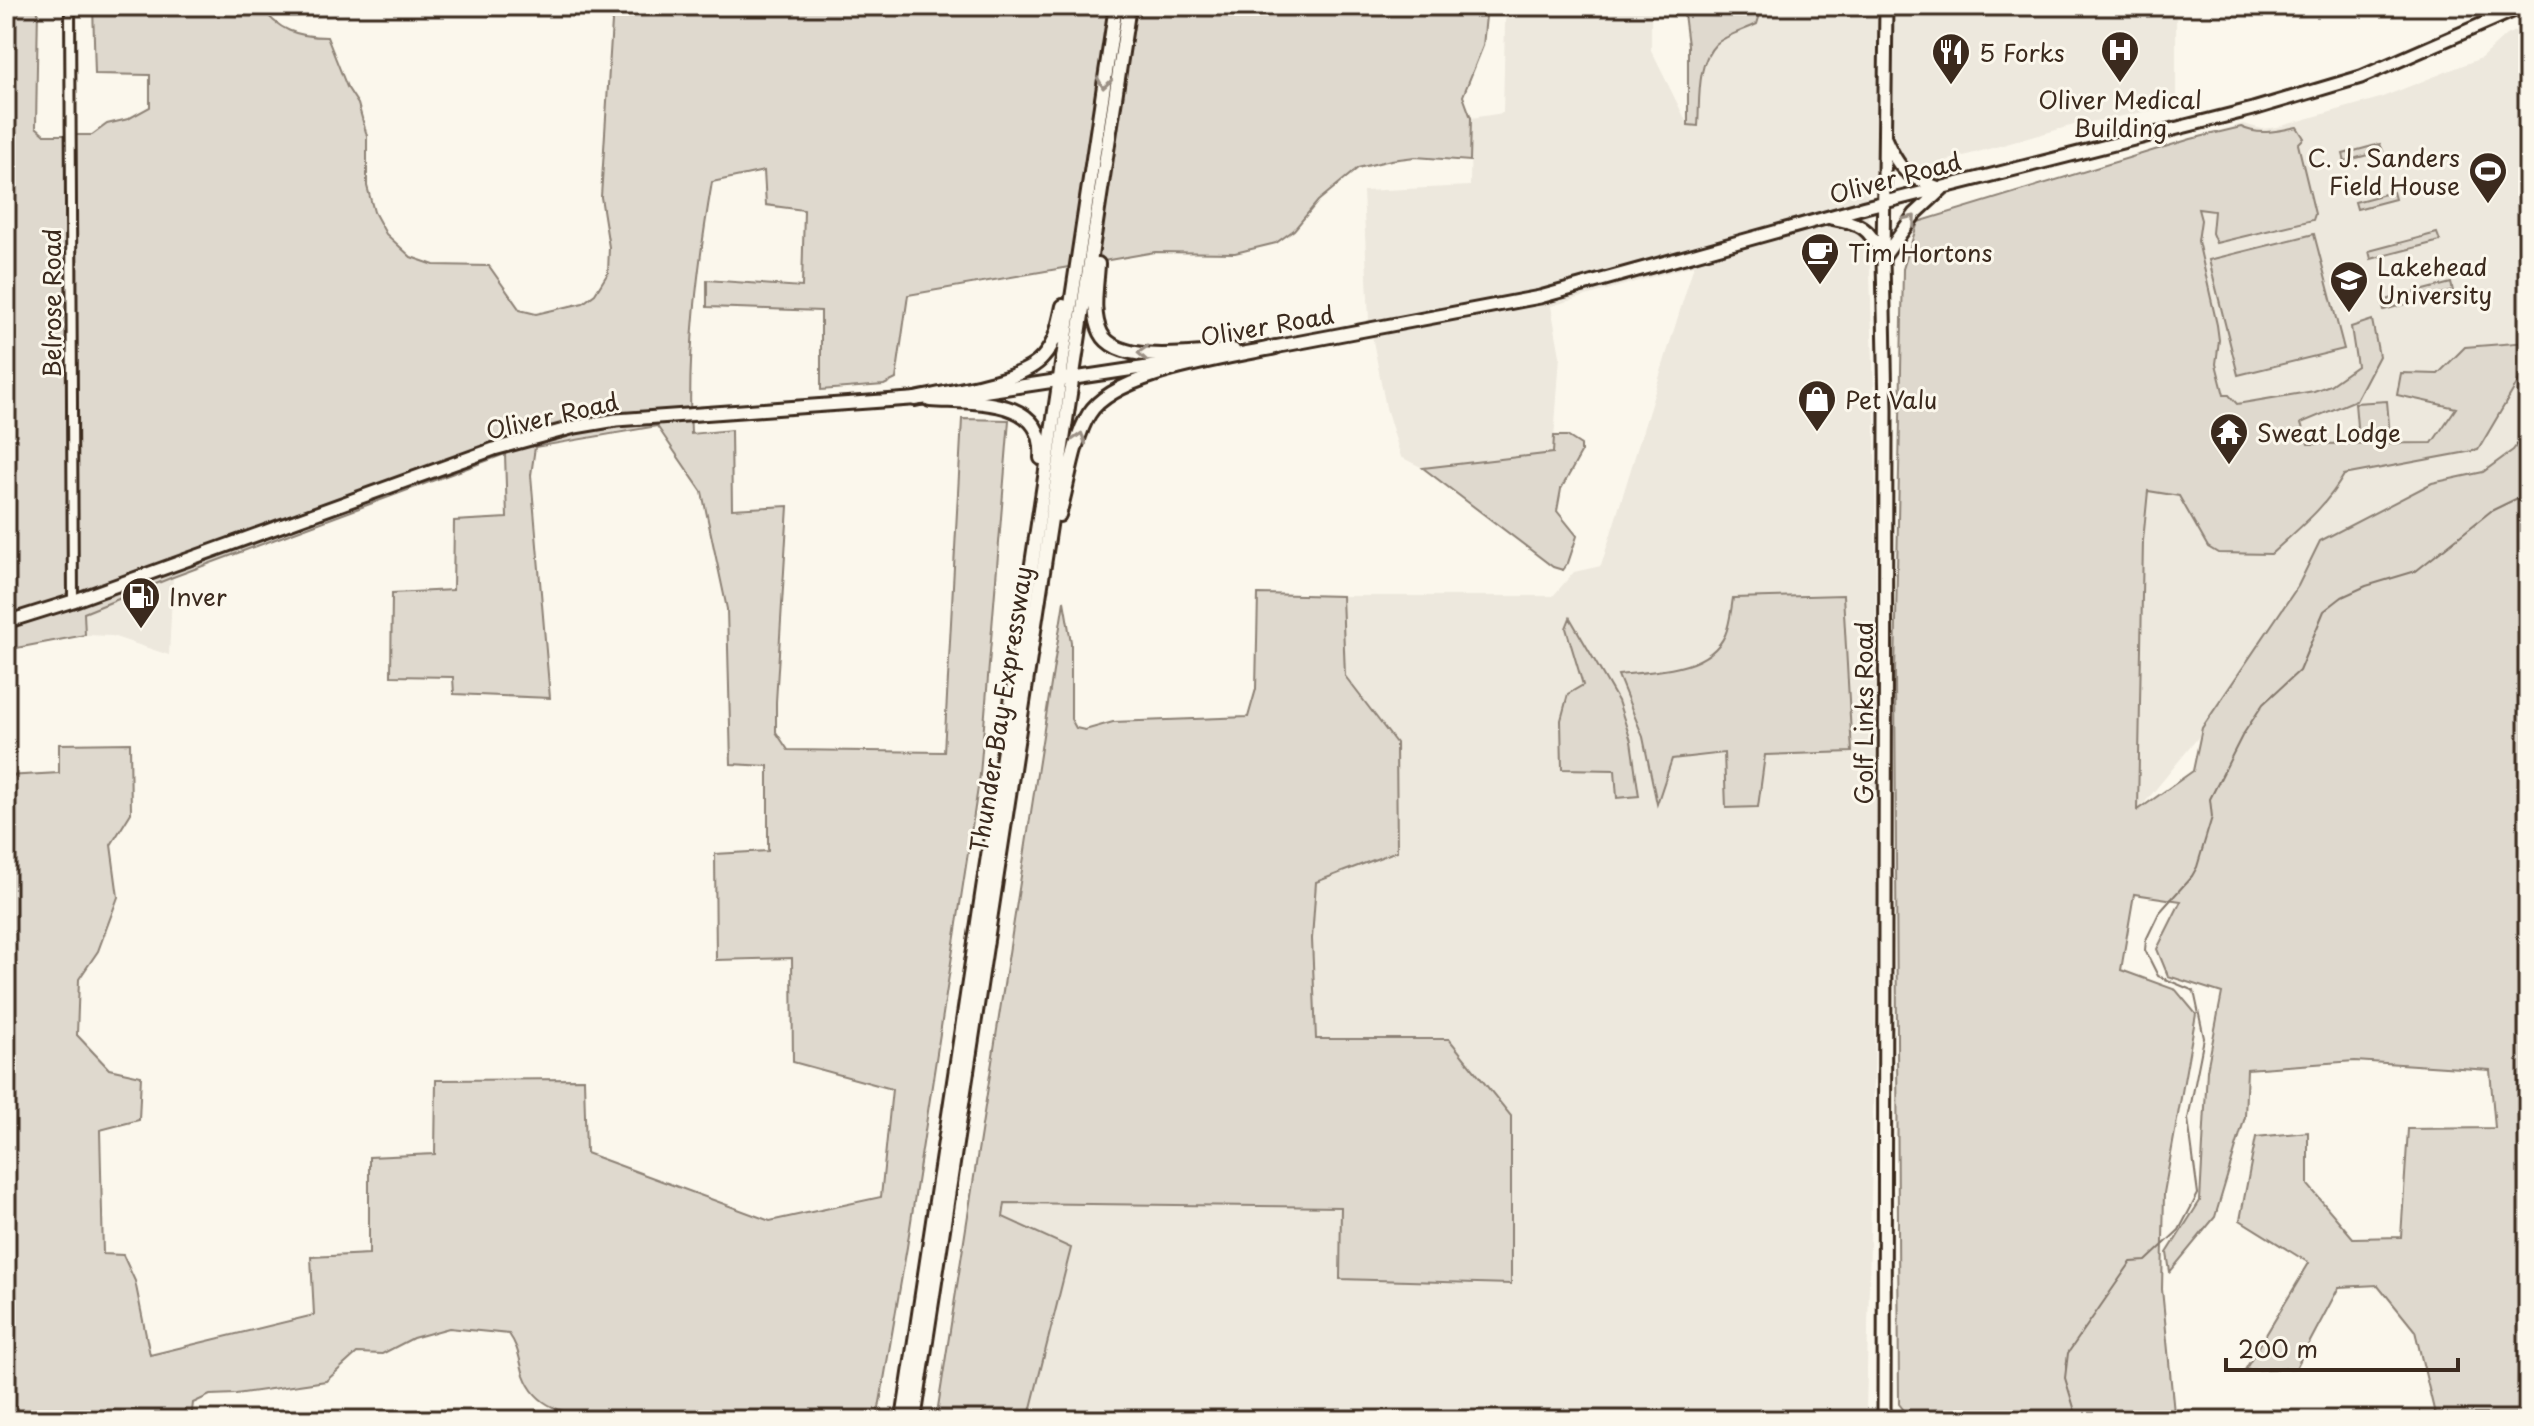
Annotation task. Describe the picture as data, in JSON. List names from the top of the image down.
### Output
{
  "streets": {
    "highway": ["Thunder Bay Expressway"],
    "main road": ["Oliver Road", "Golf Links Road"],
    "street": ["Belrose Road"]
  },
  "crossings": [
    ["Oliver Road", "Belrose Road"],
    ["Oliver Road", "Thunder Bay Expressway"],
    ["Oliver Road", "Golf Links Road"]
  ],
  "places": {
    "hospital": ["Oliver Medical Building"],
    "restaurant": ["5 Forks"],
    "sports": ["C. J. Sanders Field House"],
    "cafe": ["Tim Hortons"],
    "school or university": ["Lakehead University"],
    "shop": ["Pet Valu"],
    "temple": ["Sweat Lodge"],
    "fuel station": ["Inver"]
  },
  "scale_bar": "200 m"
}
